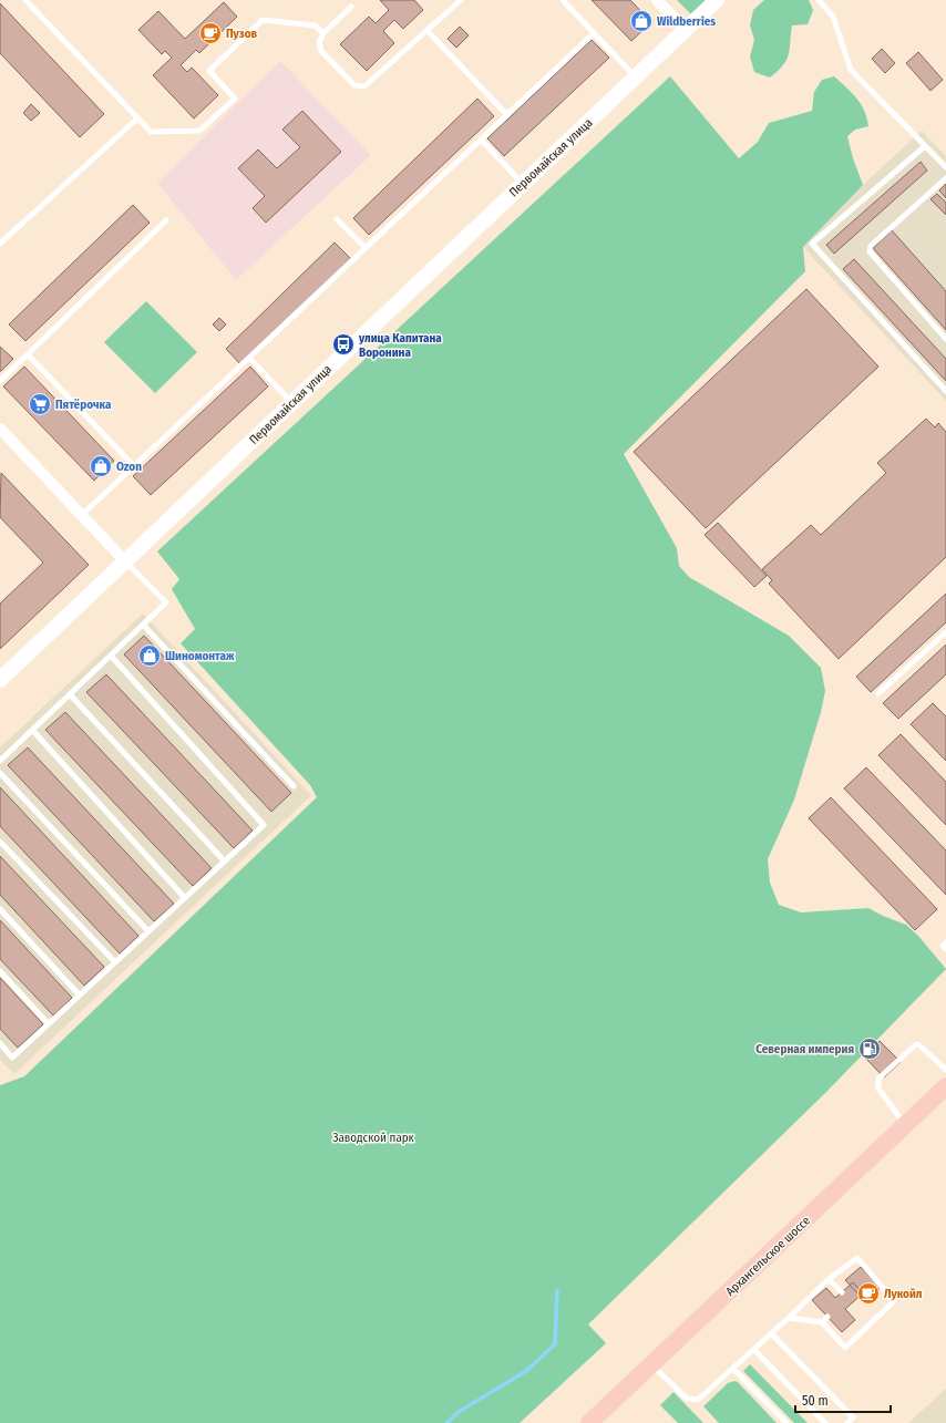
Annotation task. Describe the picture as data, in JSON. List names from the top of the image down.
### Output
{
  "streets": {
    "main road": ["Архангельское шоссе"],
    "street": ["Первомайская улица"]
  },
  "parks": ["Заводской парк"],
  "places": {
    "shop": ["Wildberries", "Ozon", "Шиномонтаж"],
    "cafe": ["Пузов", "Лукойл"],
    "bus stop": ["улица Капитана Воронина"],
    "supermarket": ["Пятёрочка"],
    "fuel station": ["Северная империя"]
  },
  "scale_bar": "50 m"
}
